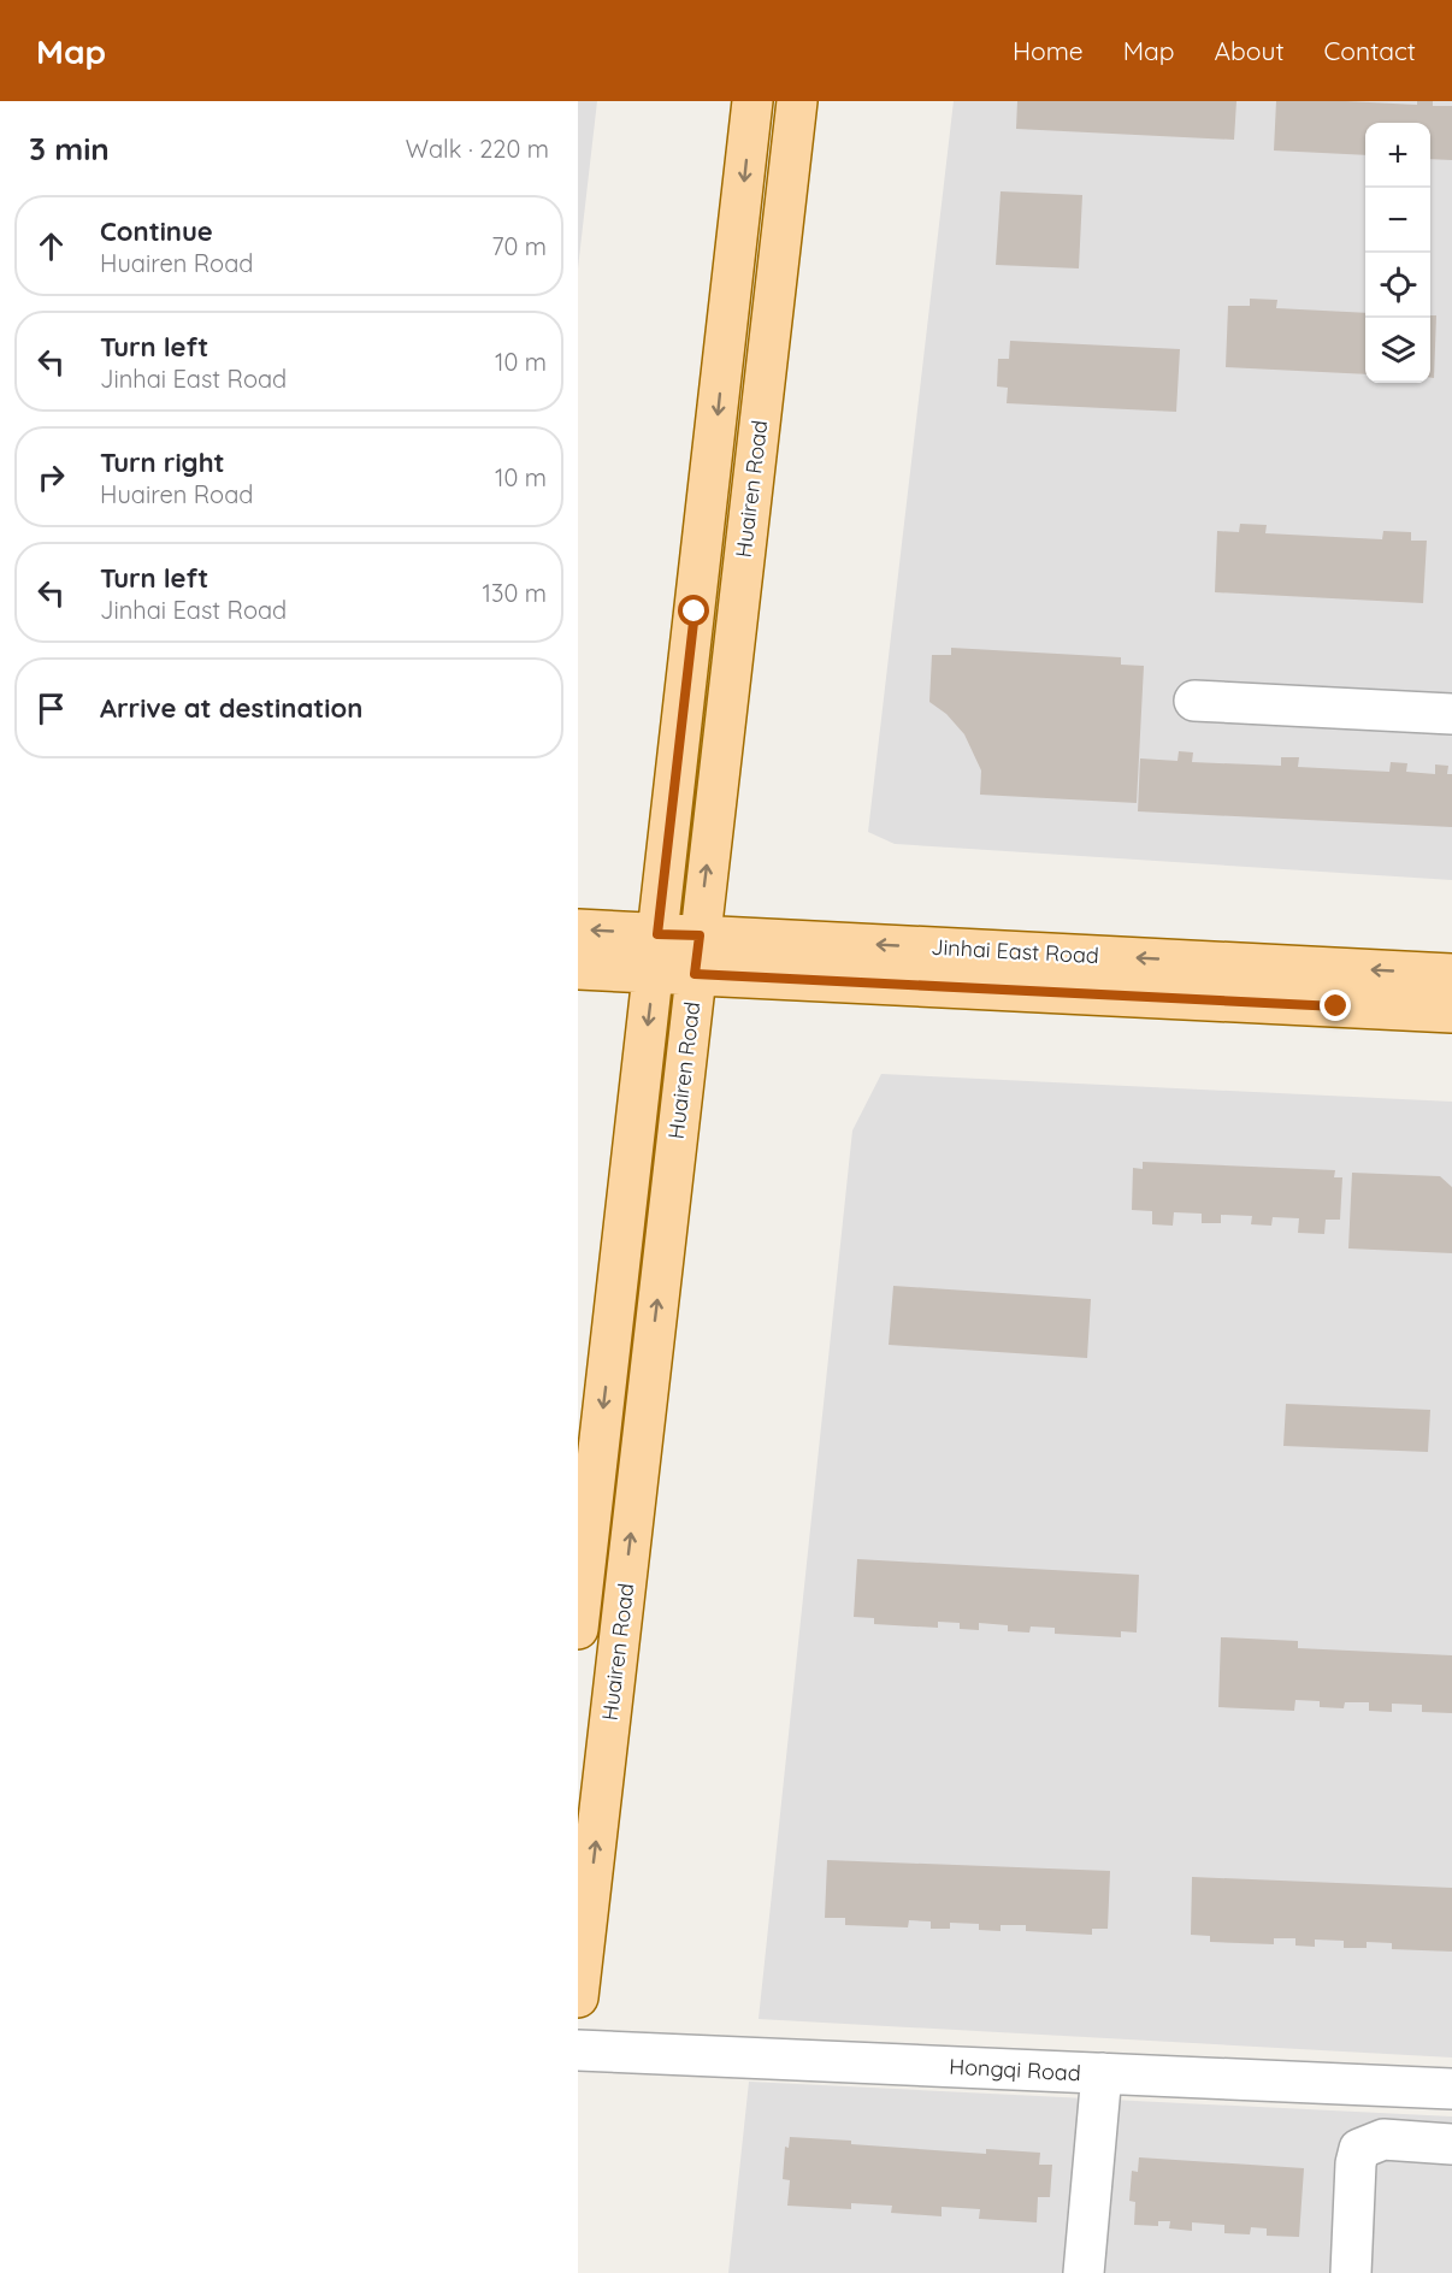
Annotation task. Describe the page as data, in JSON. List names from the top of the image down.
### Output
{
  "streets": {
    "main road": ["Huairen Road", "Jinhai East Road"],
    "street": ["Hongqi Road"]
  },
  "crossings": [
    ["Huairen Road", "Jinhai East Road"]
  ],
  "page": {
    "header": "Map",
    "nav": [
      "Home",
      "Map",
      "About",
      "Contact"
    ],
    "heading": ["3 min", "Walk · 220 m"],
    "map_buttons": ["+", "−"],
    "list": [
      ["Continue", "Huairen Road", "70 m"],
      ["Turn left", "Jinhai East Road", "10 m"],
      ["Turn right", "Huairen Road", "10 m"],
      ["Turn left", "Jinhai East Road", "130 m"],
      "Arrive at destination"
    ]
  }
}
